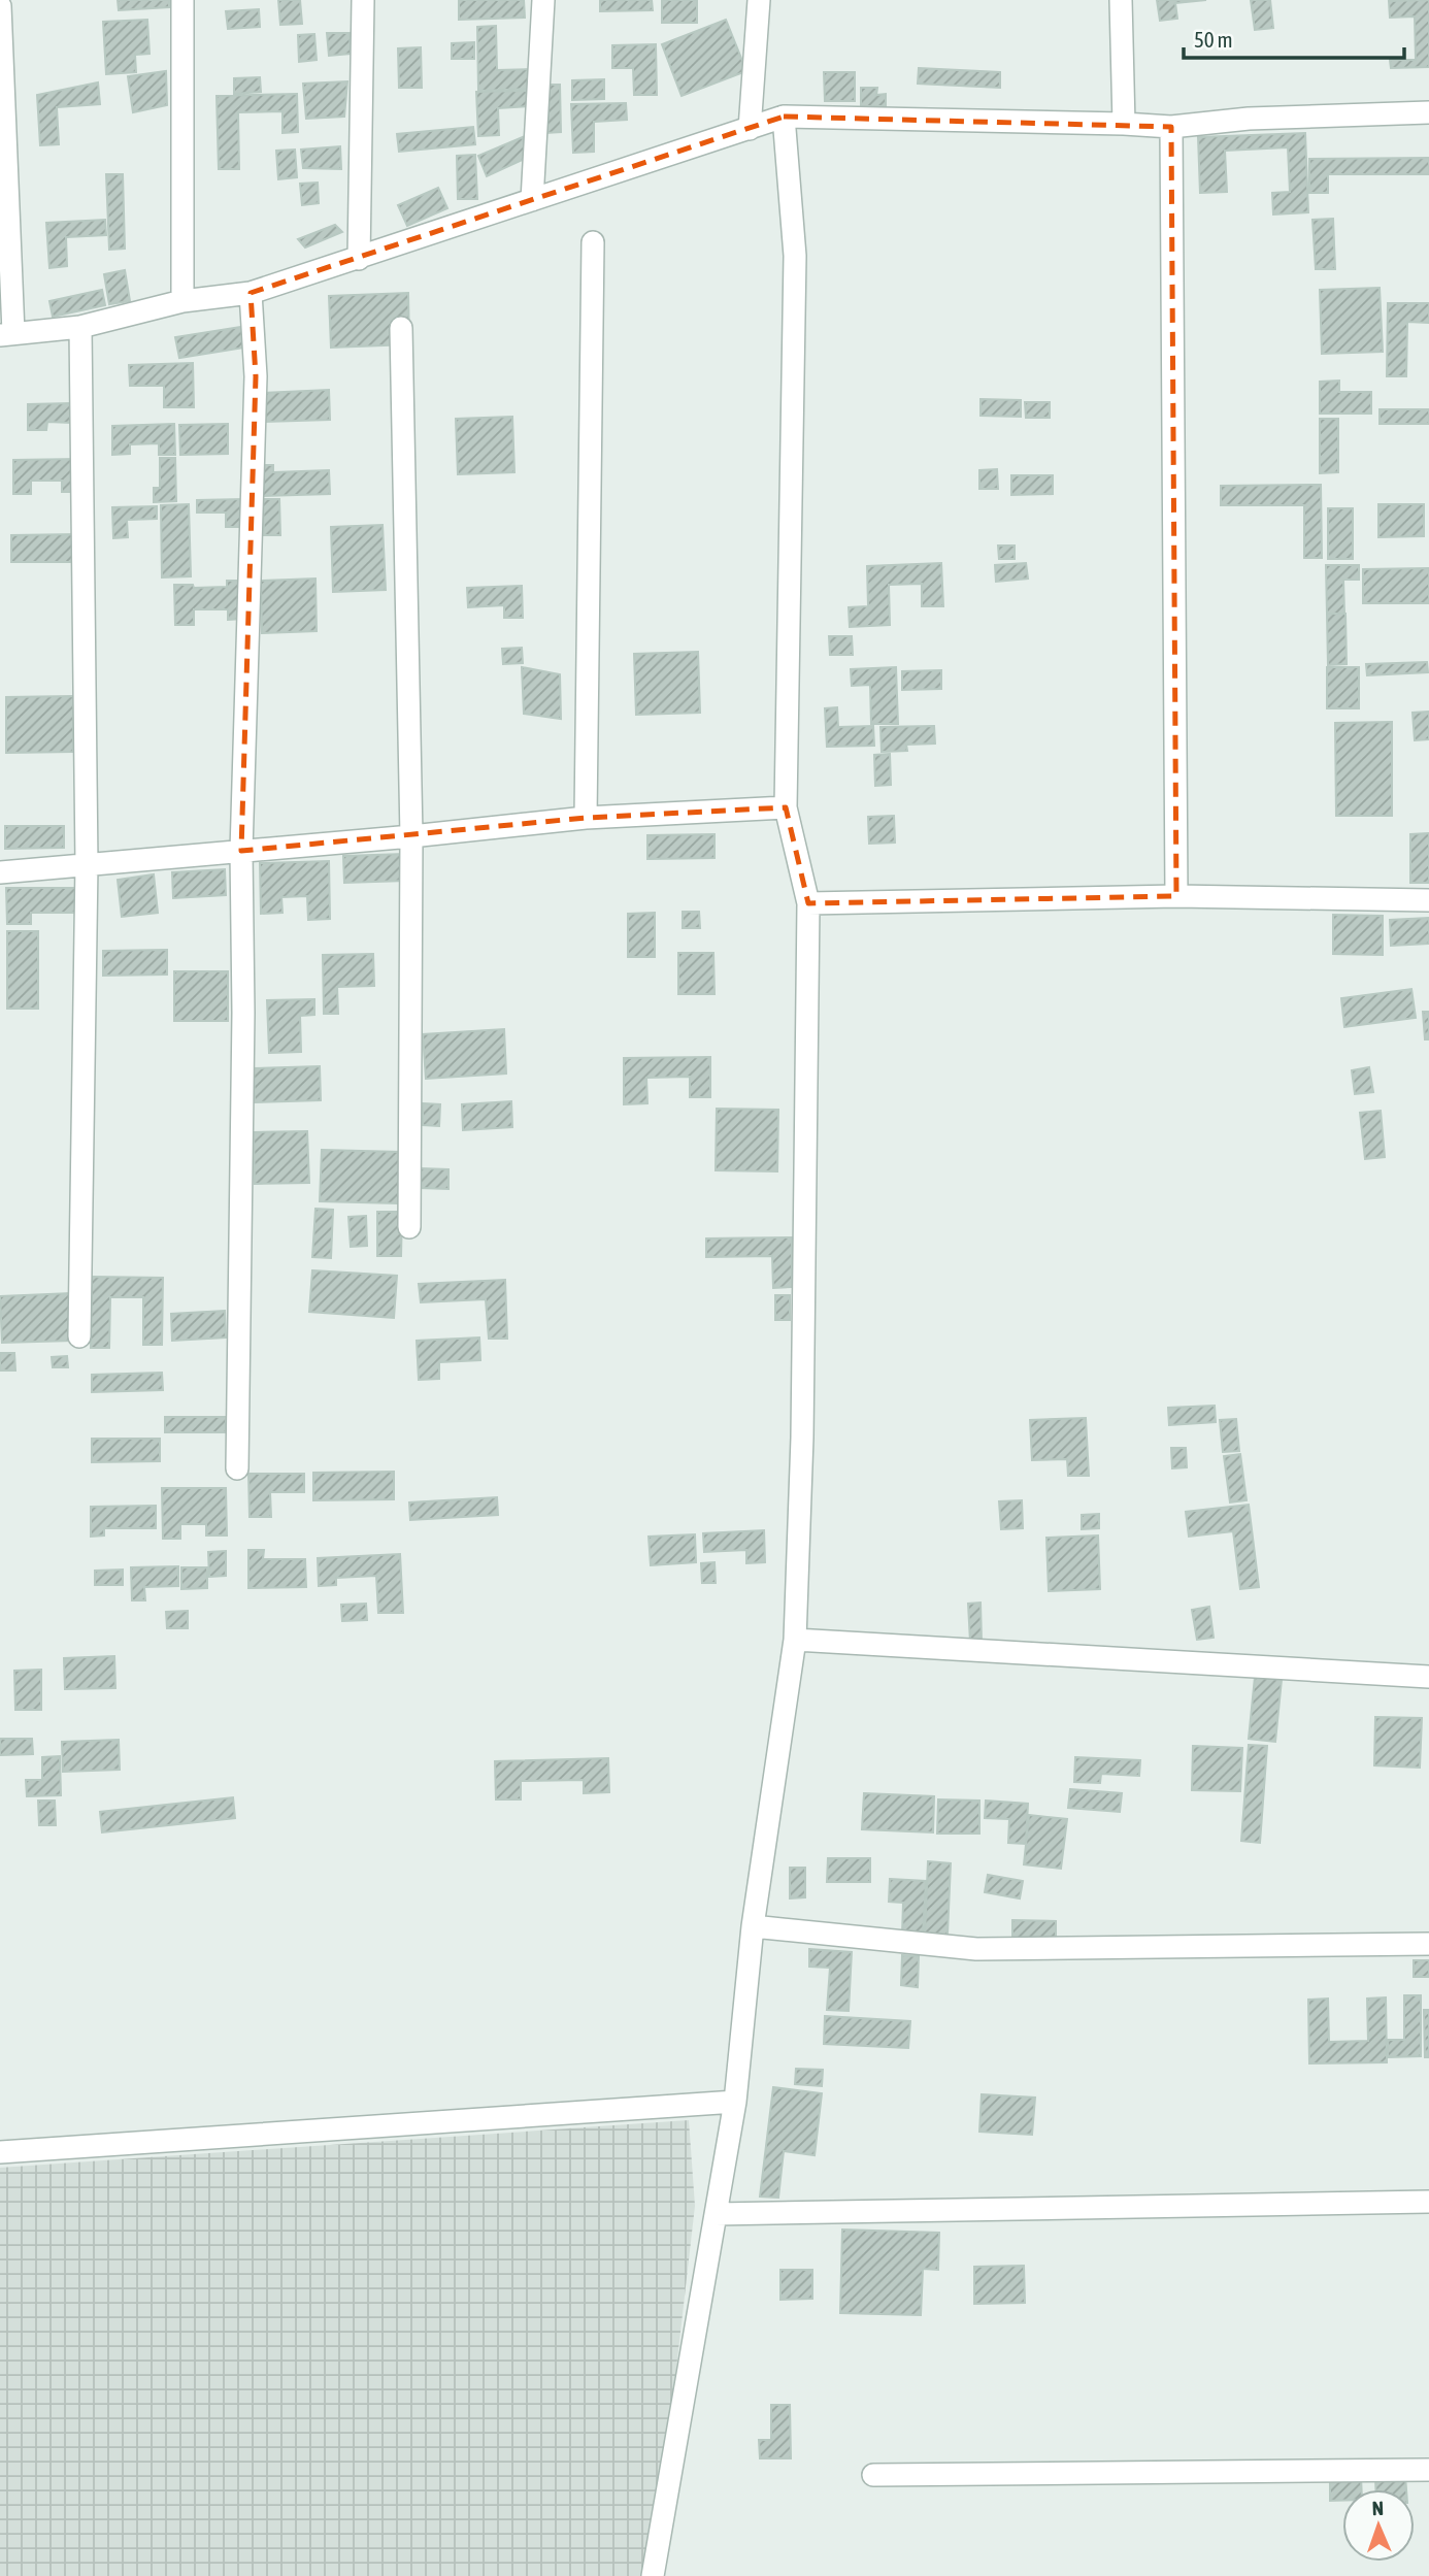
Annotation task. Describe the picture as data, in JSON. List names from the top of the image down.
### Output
{
  "scale_bar": "50 m",
  "north": "top"
}
